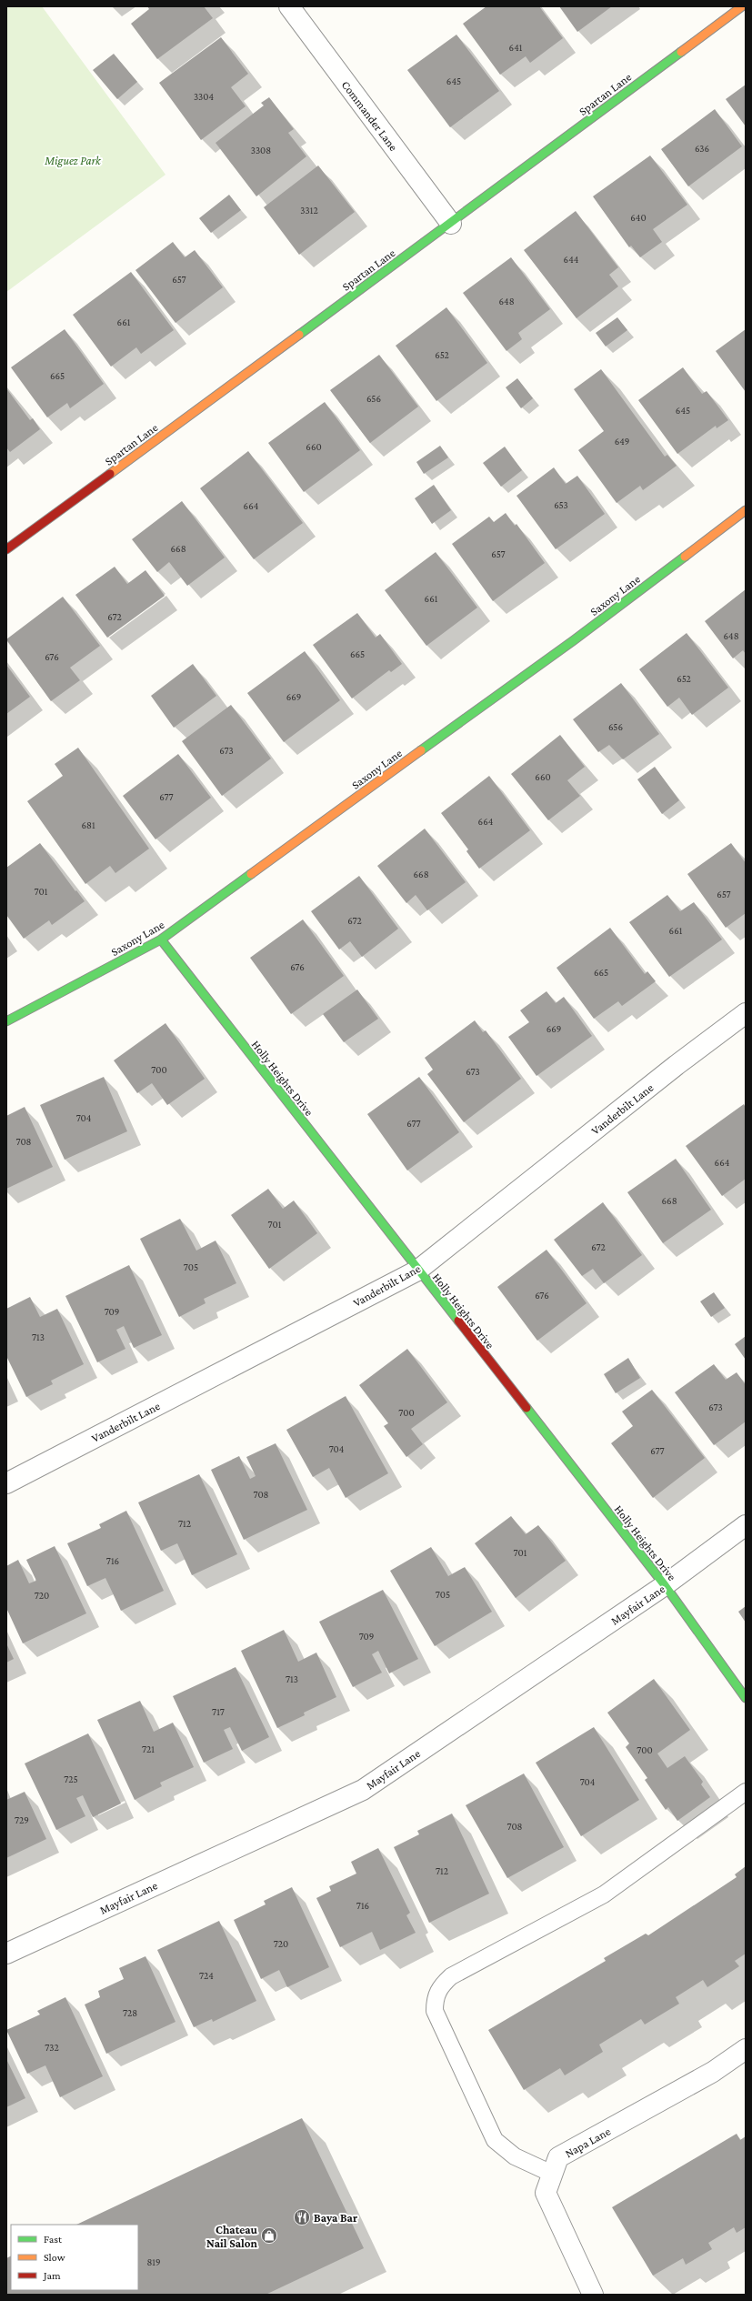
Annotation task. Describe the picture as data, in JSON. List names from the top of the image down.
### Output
{
  "streets": {
    "street": [
      "Spartan Lane",
      "Commander Lane",
      "Saxony Lane",
      "Holly Heights Drive",
      "Vanderbilt Lane",
      "Mayfair Lane",
      "Napa Lane"
    ]
  },
  "crossings": [
    ["Spartan Lane", "Commander Lane"],
    ["Saxony Lane", "Holly Heights Drive"],
    ["Holly Heights Drive", "Vanderbilt Lane"],
    ["Holly Heights Drive", "Mayfair Lane"]
  ],
  "parks": ["Miguez Park"],
  "places": {
    "restaurant": ["Baya Bar"],
    "shop": ["Chateau Nail Salon"]
  },
  "house_numbers": [
    "641",
    "645",
    "3304",
    "636",
    "3308",
    "3312",
    "640",
    "644",
    "657",
    "648",
    "661",
    "652",
    "665",
    "656",
    "645",
    "649",
    "660",
    "653",
    "664",
    "668",
    "657",
    "661",
    "672",
    "648",
    "665",
    "676",
    "652",
    "669",
    "656",
    "673",
    "660",
    "677",
    "664",
    "681",
    "668",
    "701",
    "657",
    "672",
    "661",
    "676",
    "665",
    "669",
    "700",
    "673",
    "704",
    "677",
    "708",
    "664",
    "668",
    "701",
    "672",
    "705",
    "676",
    "709",
    "713",
    "673",
    "700",
    "704",
    "677",
    "708",
    "712",
    "701",
    "716",
    "705",
    "720",
    "709",
    "713",
    "717",
    "721",
    "700",
    "725",
    "704",
    "729",
    "708",
    "712",
    "716",
    "720",
    "724",
    "728",
    "732",
    "819"
  ],
  "legend": ["Fast", "Slow", "Jam"]
}
